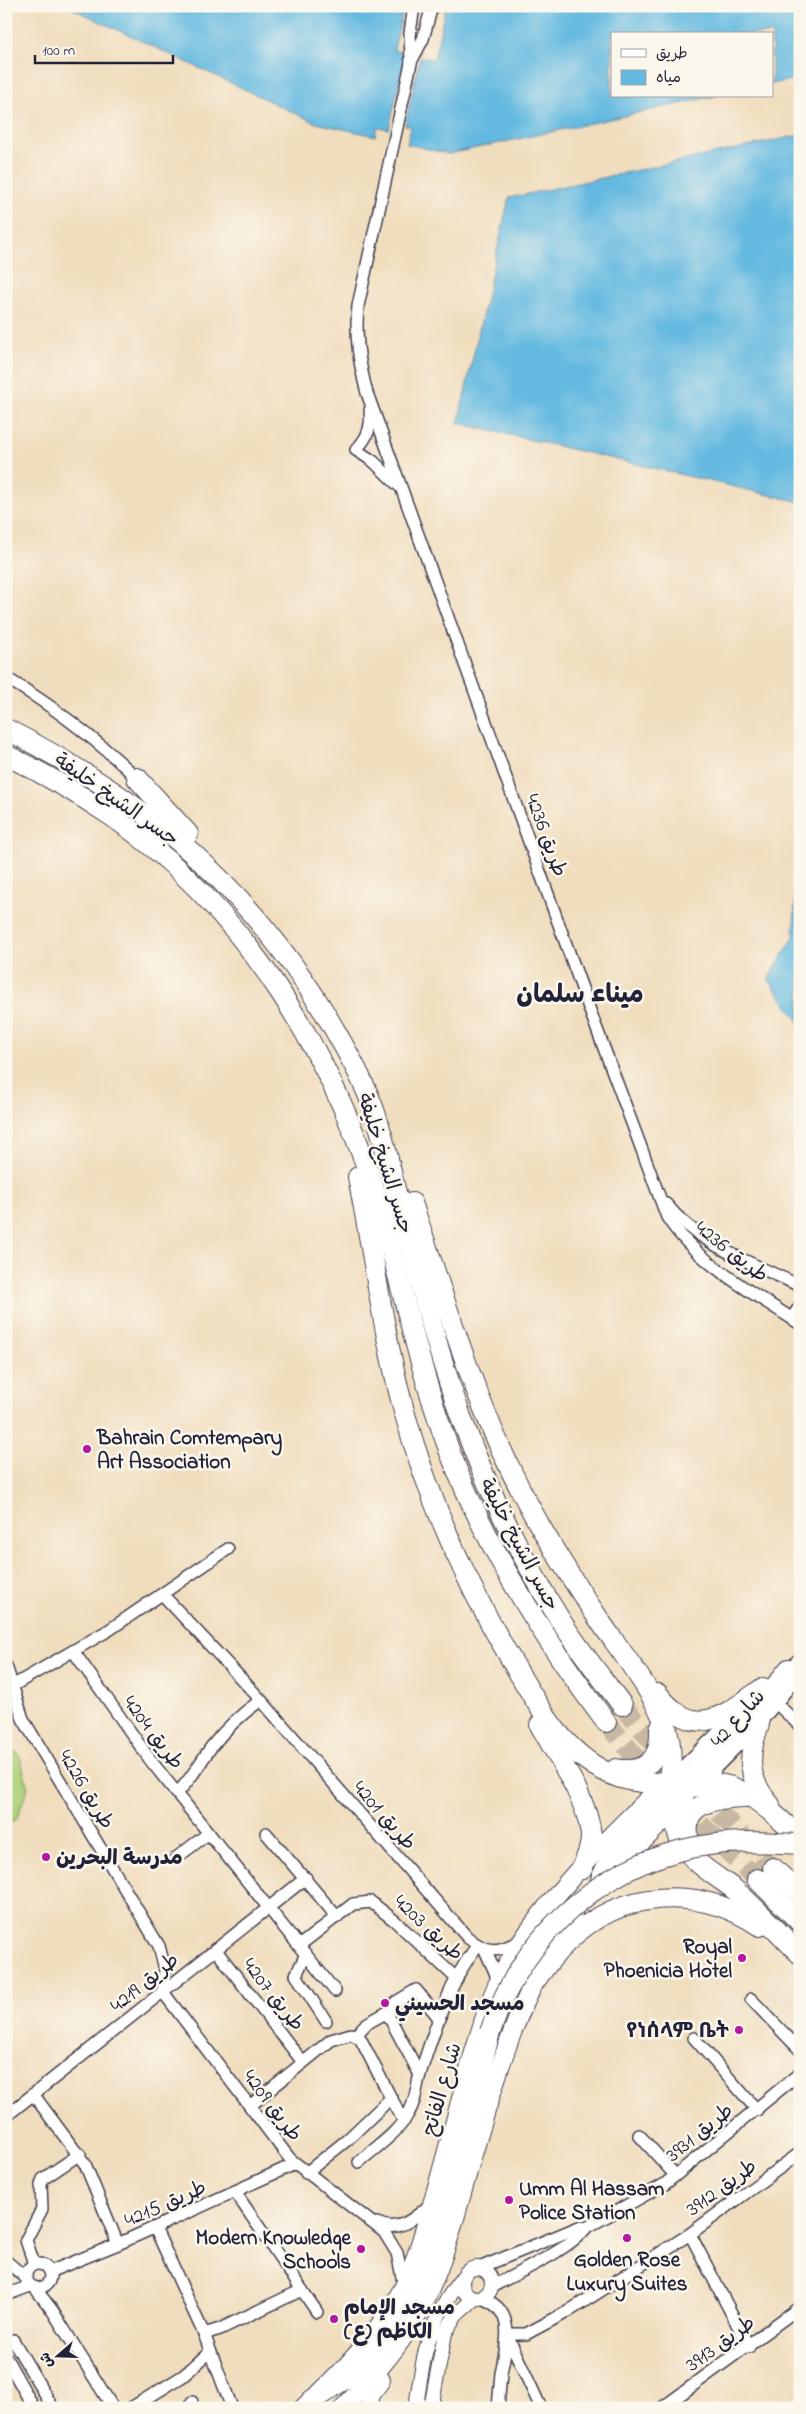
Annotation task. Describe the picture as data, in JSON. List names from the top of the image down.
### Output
{
  "streets": {
    "highway": ["جسر الشيخ خليفة"],
    "main road": ["شارع الفاتح"],
    "street": [
      "طريق 4236",
      "شارع 42",
      "طريق 4204",
      "طريق 4226",
      "طريق 4201",
      "طريق 4203",
      "طريق 4219",
      "طريق 4207",
      "طريق 4209",
      "طريق 3931",
      "طريق 3912",
      "طريق 4215",
      "طريق 3913"
    ]
  },
  "crossings": [
    ["شارع 42", "شارع الفاتح"],
    ["طريق 4204", "طريق 4203"],
    ["طريق 4204", "طريق 4219"],
    ["طريق 4226", "طريق 4219"],
    ["طريق 4226", "طريق 4209"],
    ["طريق 4201", "شارع الفاتح"],
    ["طريق 4219", "طريق 4207"],
    ["طريق 4219", "طريق 4209"],
    ["طريق 4207", "طريق 4209"],
    ["شارع الفاتح", "طريق 4209"],
    ["طريق 4209", "طريق 4215"]
  ],
  "districts": ["ميناء سلمان"],
  "places": [
    "Bahrain Comtempary Art Association",
    "مدرسة البحرين",
    "Royal Phoenicia Hotel",
    "مسجد الحسيني",
    "የነሰላም ቤት",
    "Umm Al Hassam Police Station",
    "Golden Rose Luxury Suites",
    "Modern Knowledge Schools",
    "مسجد الإمام الكاظم (ع)"
  ],
  "legend": ["طريق", "مياه"],
  "scale_bar": "100 m",
  "north": "left"
}
